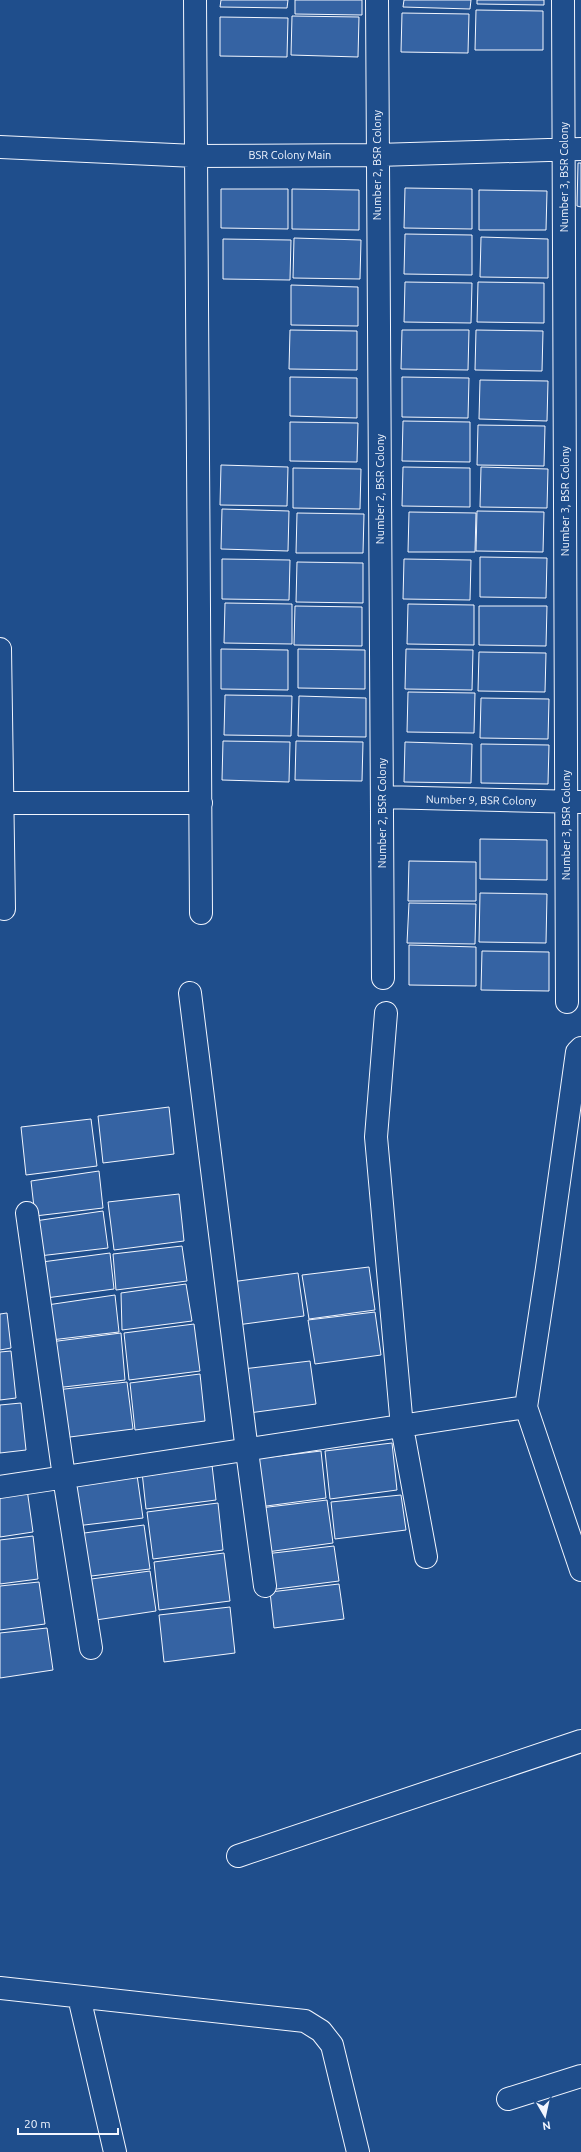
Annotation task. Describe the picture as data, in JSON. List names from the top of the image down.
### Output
{
  "streets": {
    "street": [
      "BSR Colony Main",
      "Number 2, BSR Colony",
      "Number 3, BSR Colony",
      "Number 9, BSR Colony"
    ]
  },
  "crossings": [
    ["BSR Colony Main", "Number 2, BSR Colony"],
    ["BSR Colony Main", "Number 3, BSR Colony"],
    ["Number 2, BSR Colony", "Number 9, BSR Colony"],
    ["Number 3, BSR Colony", "Number 9, BSR Colony"]
  ],
  "scale_bar": "20 m",
  "north": "bottom"
}
